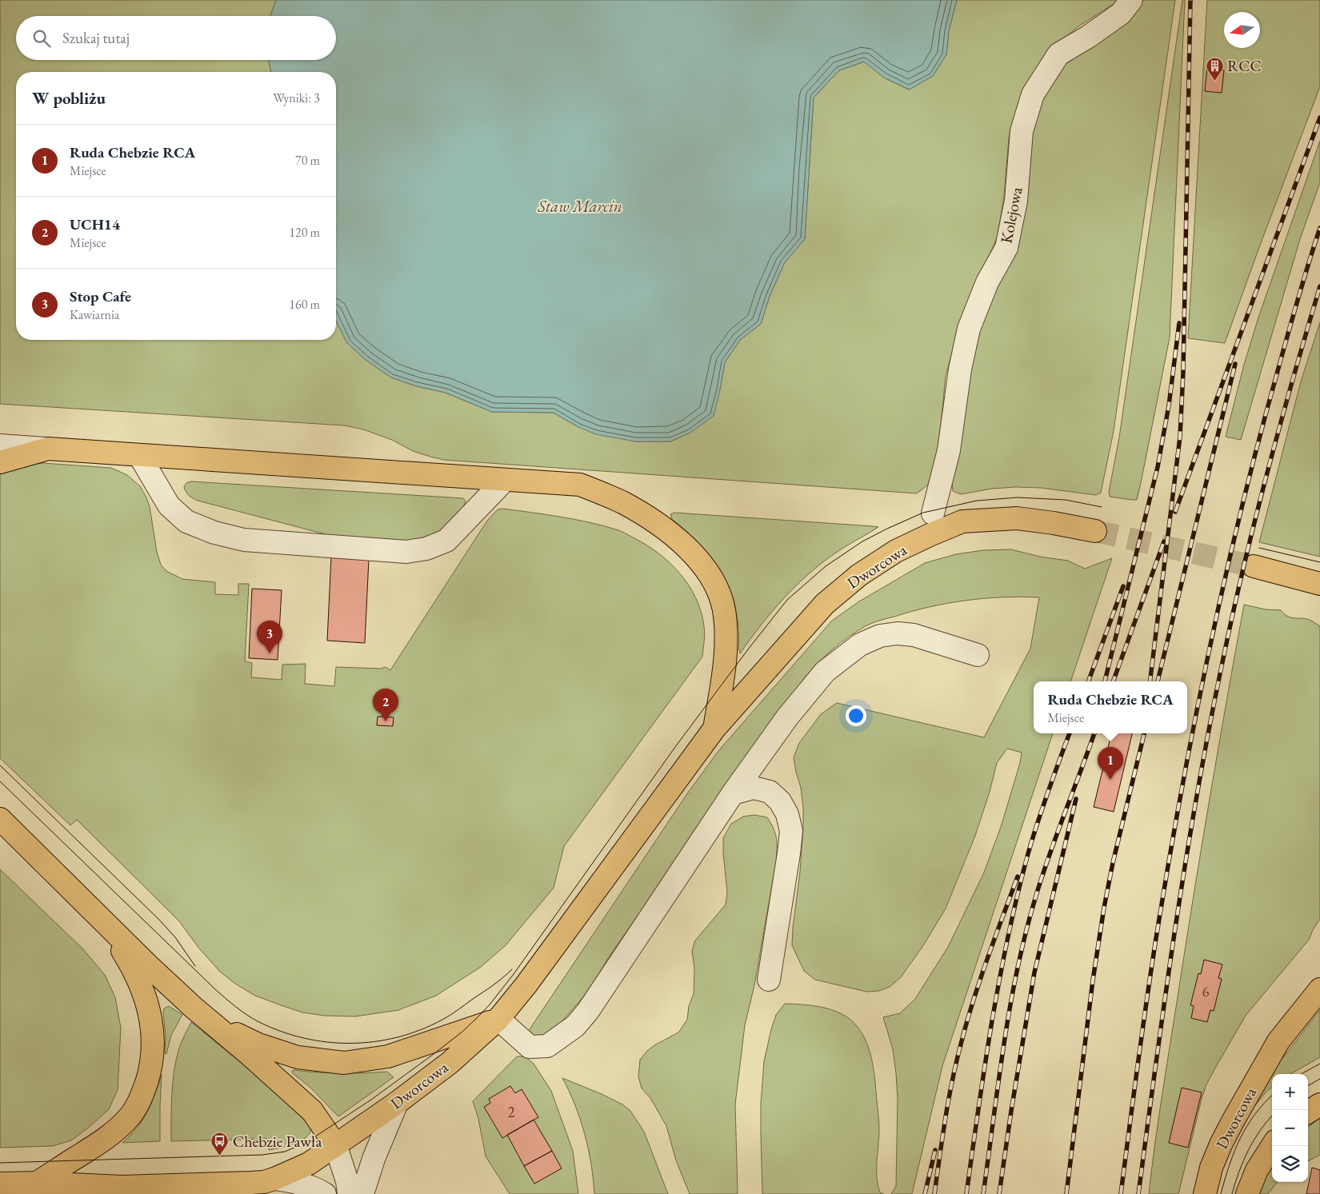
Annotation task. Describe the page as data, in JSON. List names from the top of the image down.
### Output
{
  "streets": {
    "main road": ["Dworcowa"],
    "street": ["Kolejowa"]
  },
  "water": ["Staw Marcin"],
  "places": {
    "building": ["RCC"],
    "bus stop": ["Chebzie Pawła"]
  },
  "house_numbers": ["6", "2"],
  "north": "left",
  "page": {
    "search": "Szukaj tutaj",
    "heading": ["W pobliżu", "Wyniki: 3"],
    "list": [
      {
        "mark": "1",
        "name": "Ruda Chebzie RCA",
        "note": "Miejsce",
        "value": "70 m"
      },
      {
        "mark": "2",
        "name": "UCH14",
        "note": "Miejsce",
        "value": "120 m"
      },
      {
        "mark": "3",
        "name": "Stop Cafe",
        "note": "Kawiarnia",
        "value": "160 m"
      }
    ],
    "pins": ["3", "2", "1"],
    "popup": ["Ruda Chebzie RCA", "Miejsce"],
    "map_buttons": ["+", "−"]
  }
}
